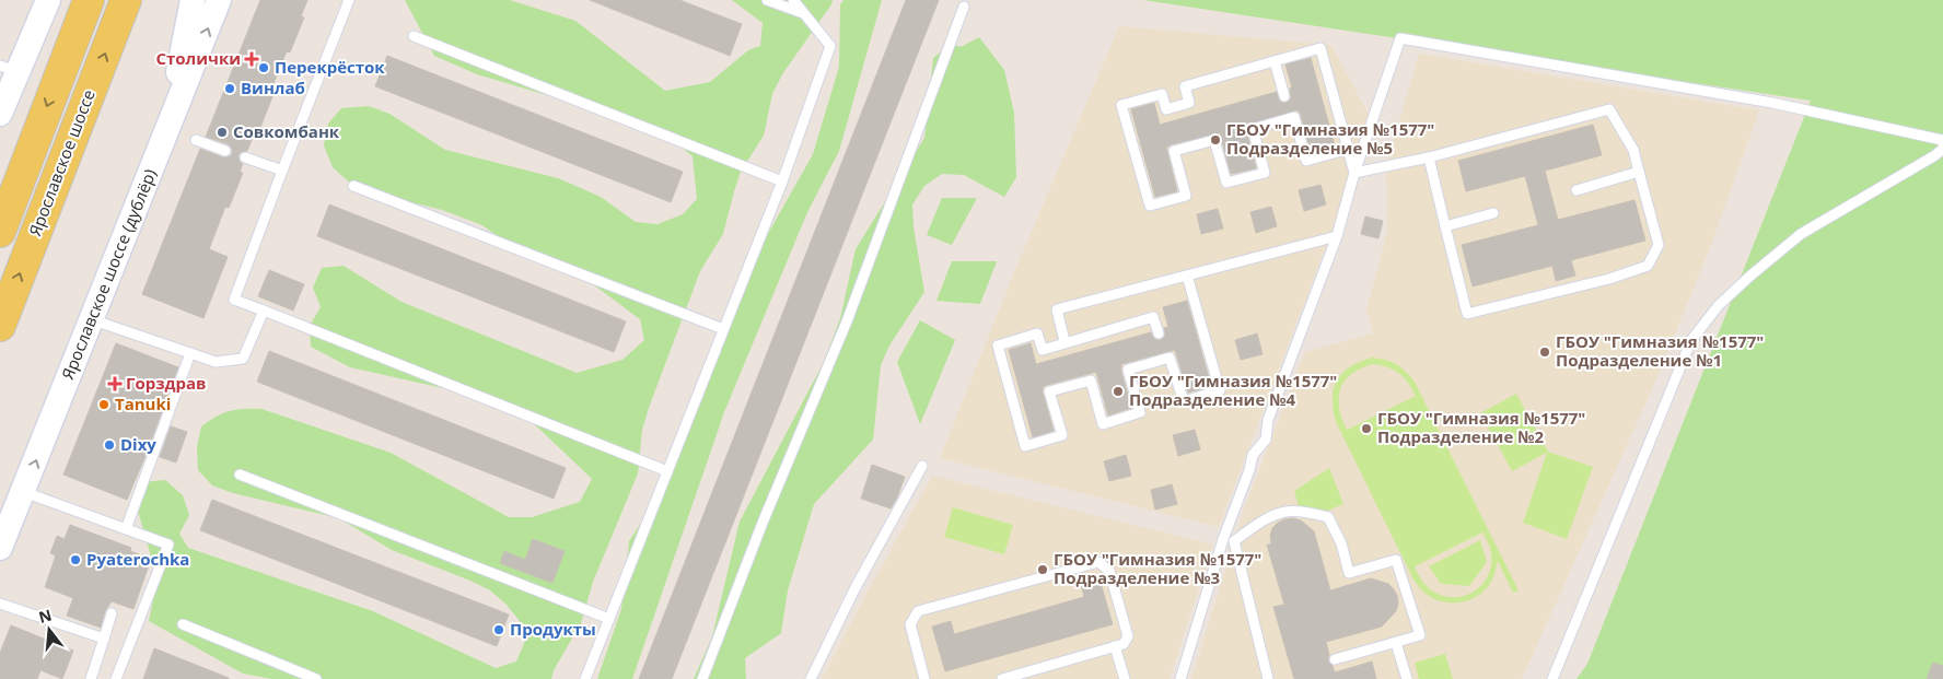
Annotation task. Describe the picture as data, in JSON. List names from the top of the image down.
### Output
{
  "streets": {
    "main road": ["Ярославское шоссе"],
    "street": ["Ярославское шоссе (дублёр)"]
  },
  "places": {
    "health": ["Столички", "Горздрав"],
    "other": [
      "Перекрёсток",
      "Винлаб",
      "Совкомбанк",
      "ГБОУ \"Гимназия №1577\" Подразделение №5",
      "ГБОУ \"Гимназия №1577\" Подразделение №1",
      "ГБОУ \"Гимназия №1577\" Подразделение №4",
      "Tanuki",
      "ГБОУ \"Гимназия №1577\" Подразделение №2",
      "Dixy",
      "Pyaterochka",
      "ГБОУ \"Гимназия №1577\" Подразделение №3",
      "Продукты"
    ]
  },
  "north": "top"
}
